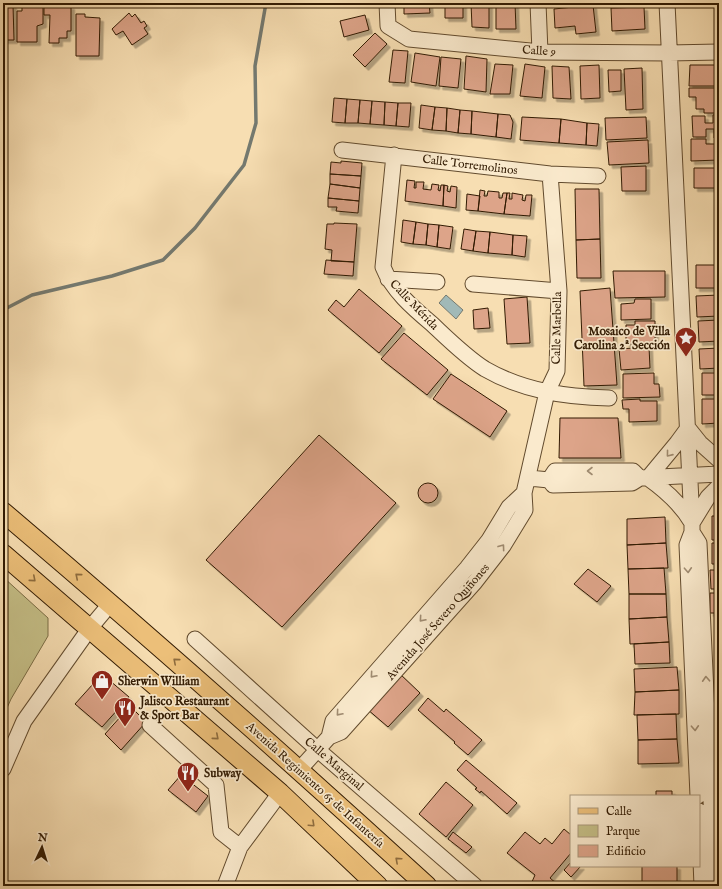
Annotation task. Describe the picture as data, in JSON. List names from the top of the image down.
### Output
{
  "streets": {
    "main road": ["Avenida Regimiento 65 de Infantería"],
    "street": [
      "Calle 9",
      "Calle Torremolinos",
      "Calle Mérida",
      "Calle Marbella",
      "Avenida José Severo Quiñones",
      "Calle Marginal"
    ]
  },
  "crossings": [
    ["Calle Torremolinos", "Calle Mérida"],
    ["Calle Torremolinos", "Calle Marbella"],
    ["Calle Mérida", "Calle Marbella"],
    ["Calle Marbella", "Avenida José Severo Quiñones"],
    ["Avenida José Severo Quiñones", "Calle Marginal"],
    ["Avenida José Severo Quiñones", "Avenida Regimiento 65 de Infantería"]
  ],
  "places": {
    "place": ["Mosaico de Villa Carolina 2ª Sección"],
    "shop": ["Sherwin William"],
    "restaurant": ["Jalisco Restaurant & Sport Bar", "Subway"]
  },
  "legend": ["Calle", "Parque", "Edificio"],
  "north": "top"
}
